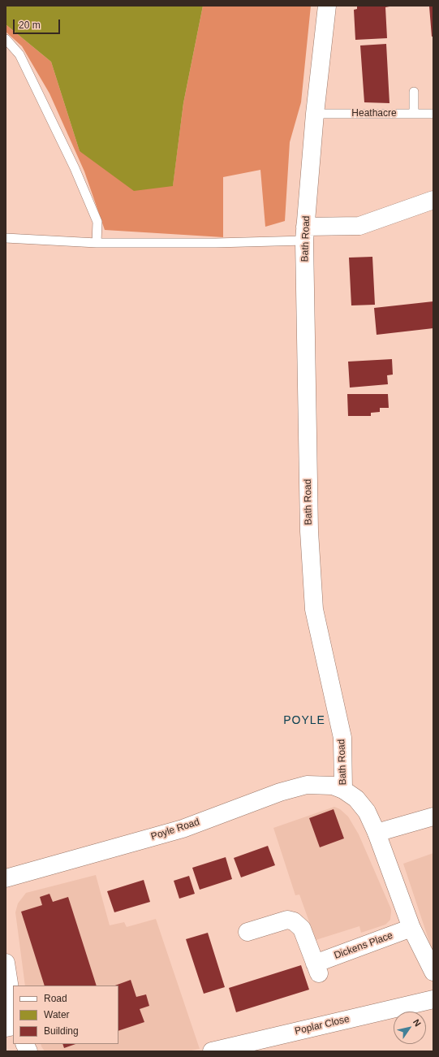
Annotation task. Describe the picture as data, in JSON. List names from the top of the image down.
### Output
{
  "streets": {
    "street": [
      "Bath Road",
      "Poyle Road",
      "Dickens Place",
      "Poplar Close"
    ],
    "lane": ["Heathacre"]
  },
  "crossings": [
    ["Heathacre", "Bath Road"],
    ["Bath Road", "Poyle Road"],
    ["Bath Road", "Dickens Place"]
  ],
  "districts": ["POYLE"],
  "legend": ["Road", "Water", "Building"],
  "scale_bar": "20 m",
  "north": "top right"
}
